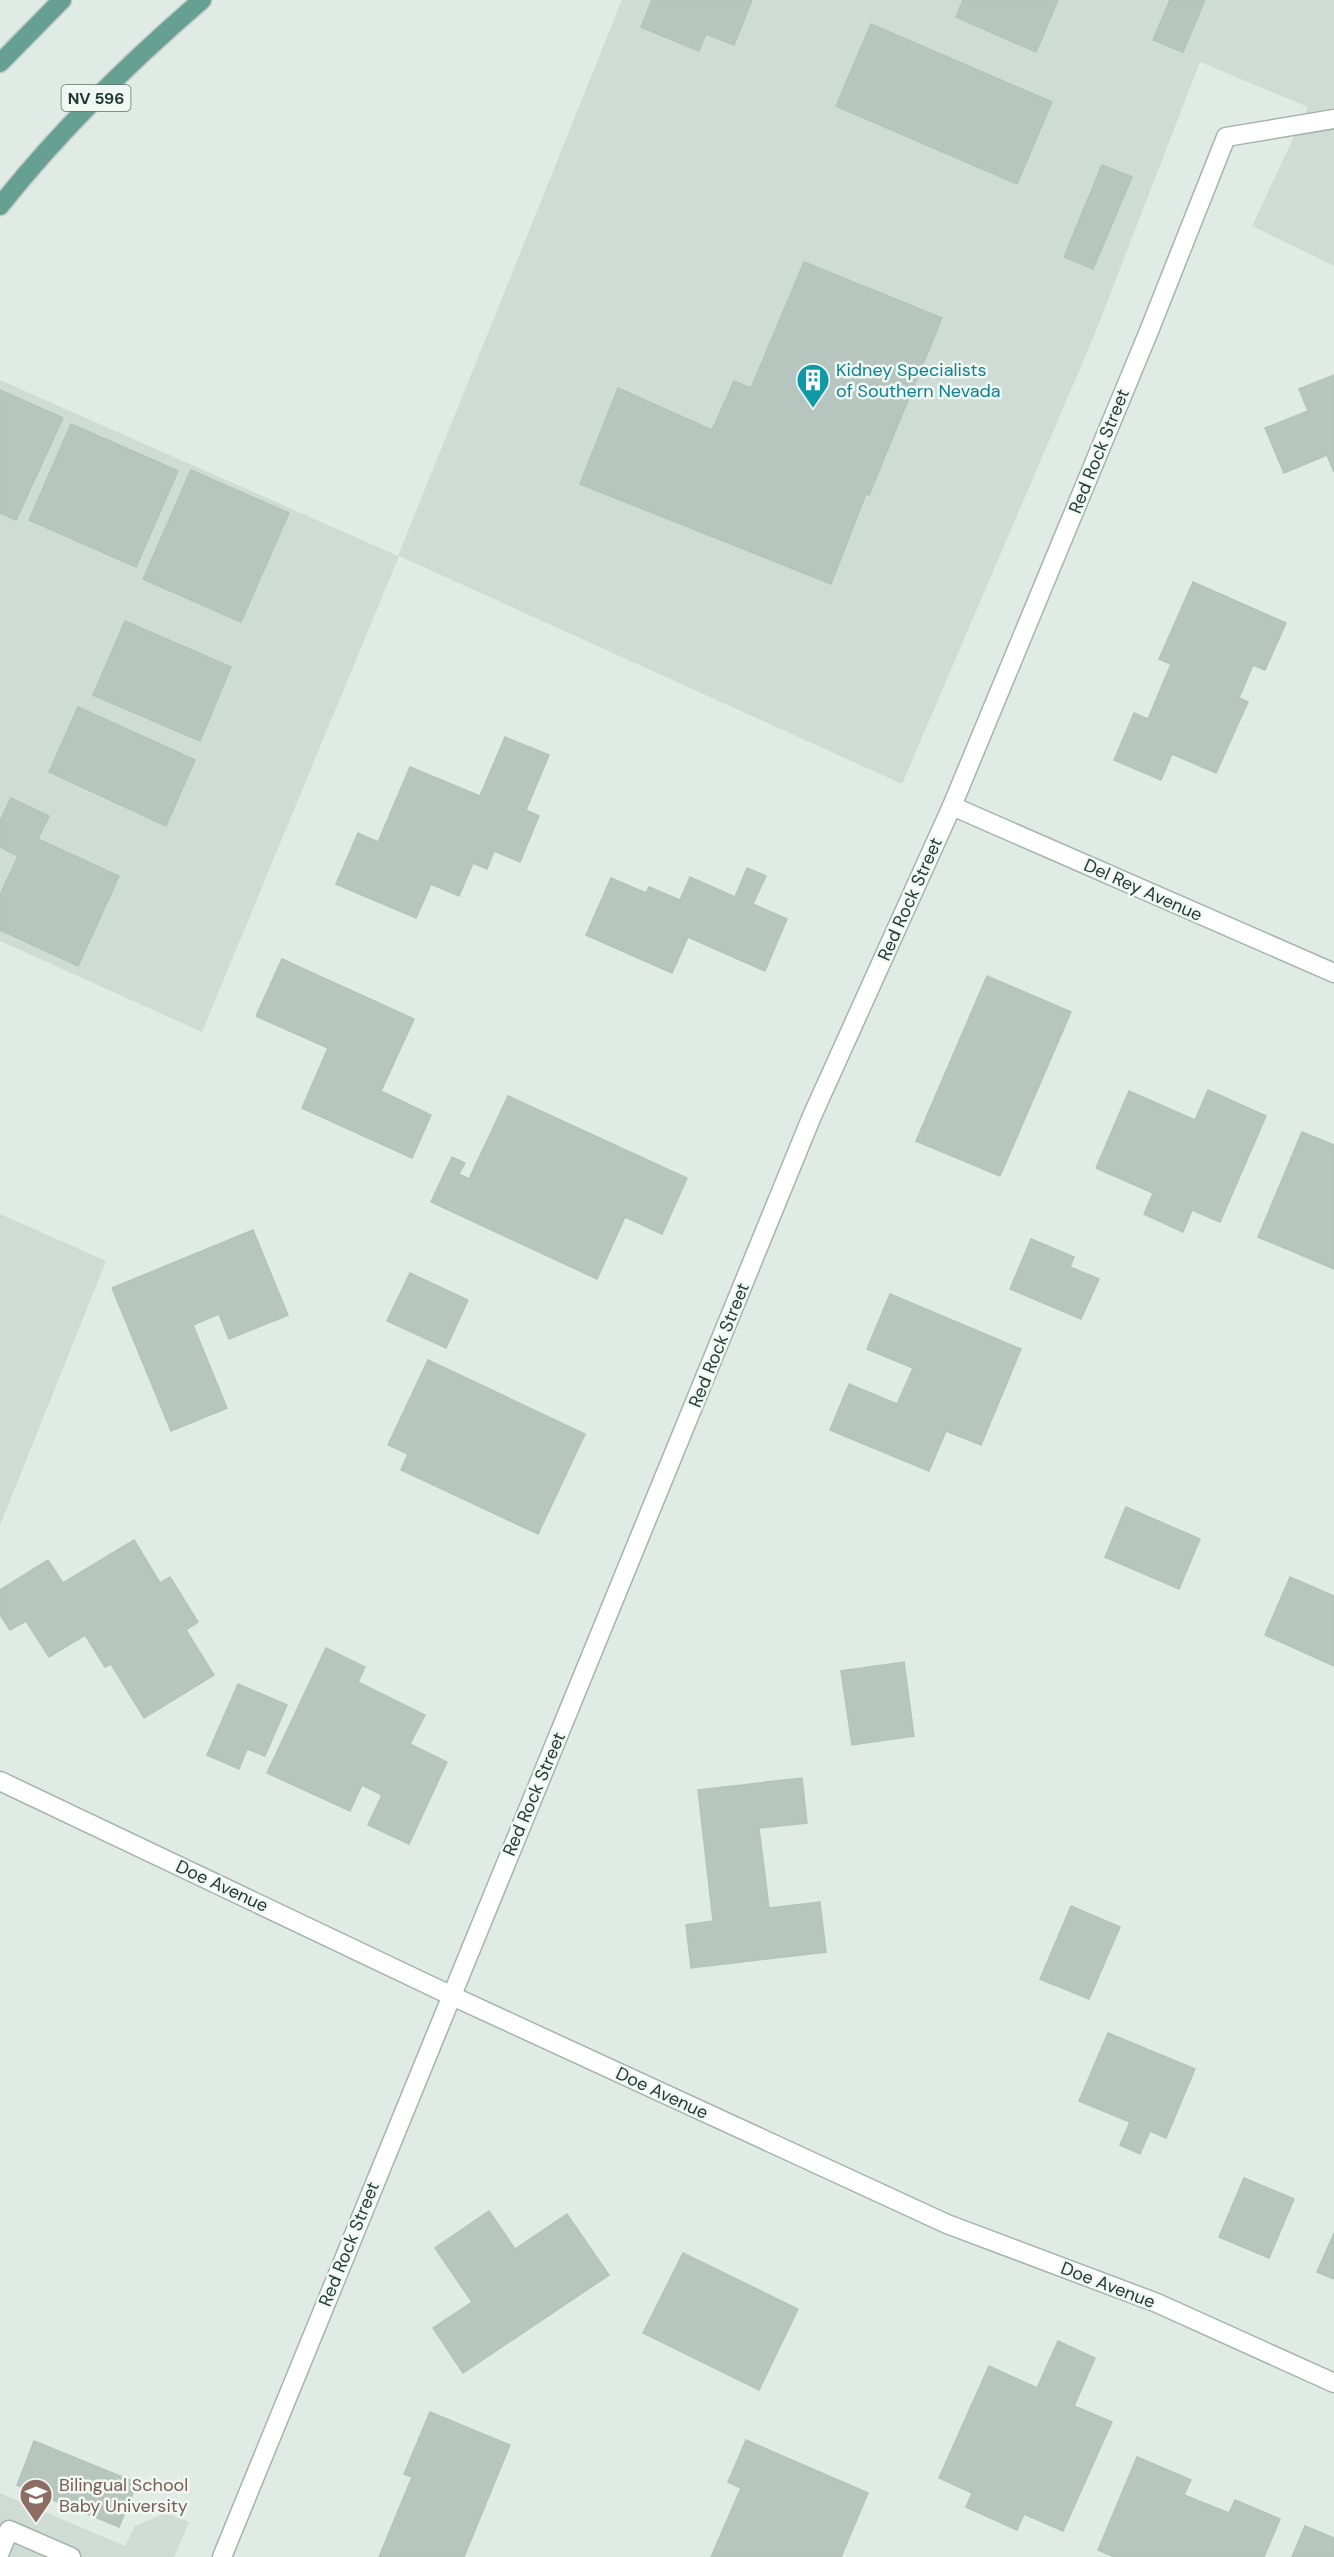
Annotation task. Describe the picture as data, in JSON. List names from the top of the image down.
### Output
{
  "streets": {
    "main road": ["NV 596"],
    "street": ["Red Rock Street", "Del Rey Avenue", "Doe Avenue"]
  },
  "crossings": [
    ["Red Rock Street", "Del Rey Avenue"],
    ["Red Rock Street", "Doe Avenue"]
  ],
  "places": {
    "building": ["Kidney Specialists of Southern Nevada"],
    "school or university": ["Bilingual School Baby University"]
  }
}
